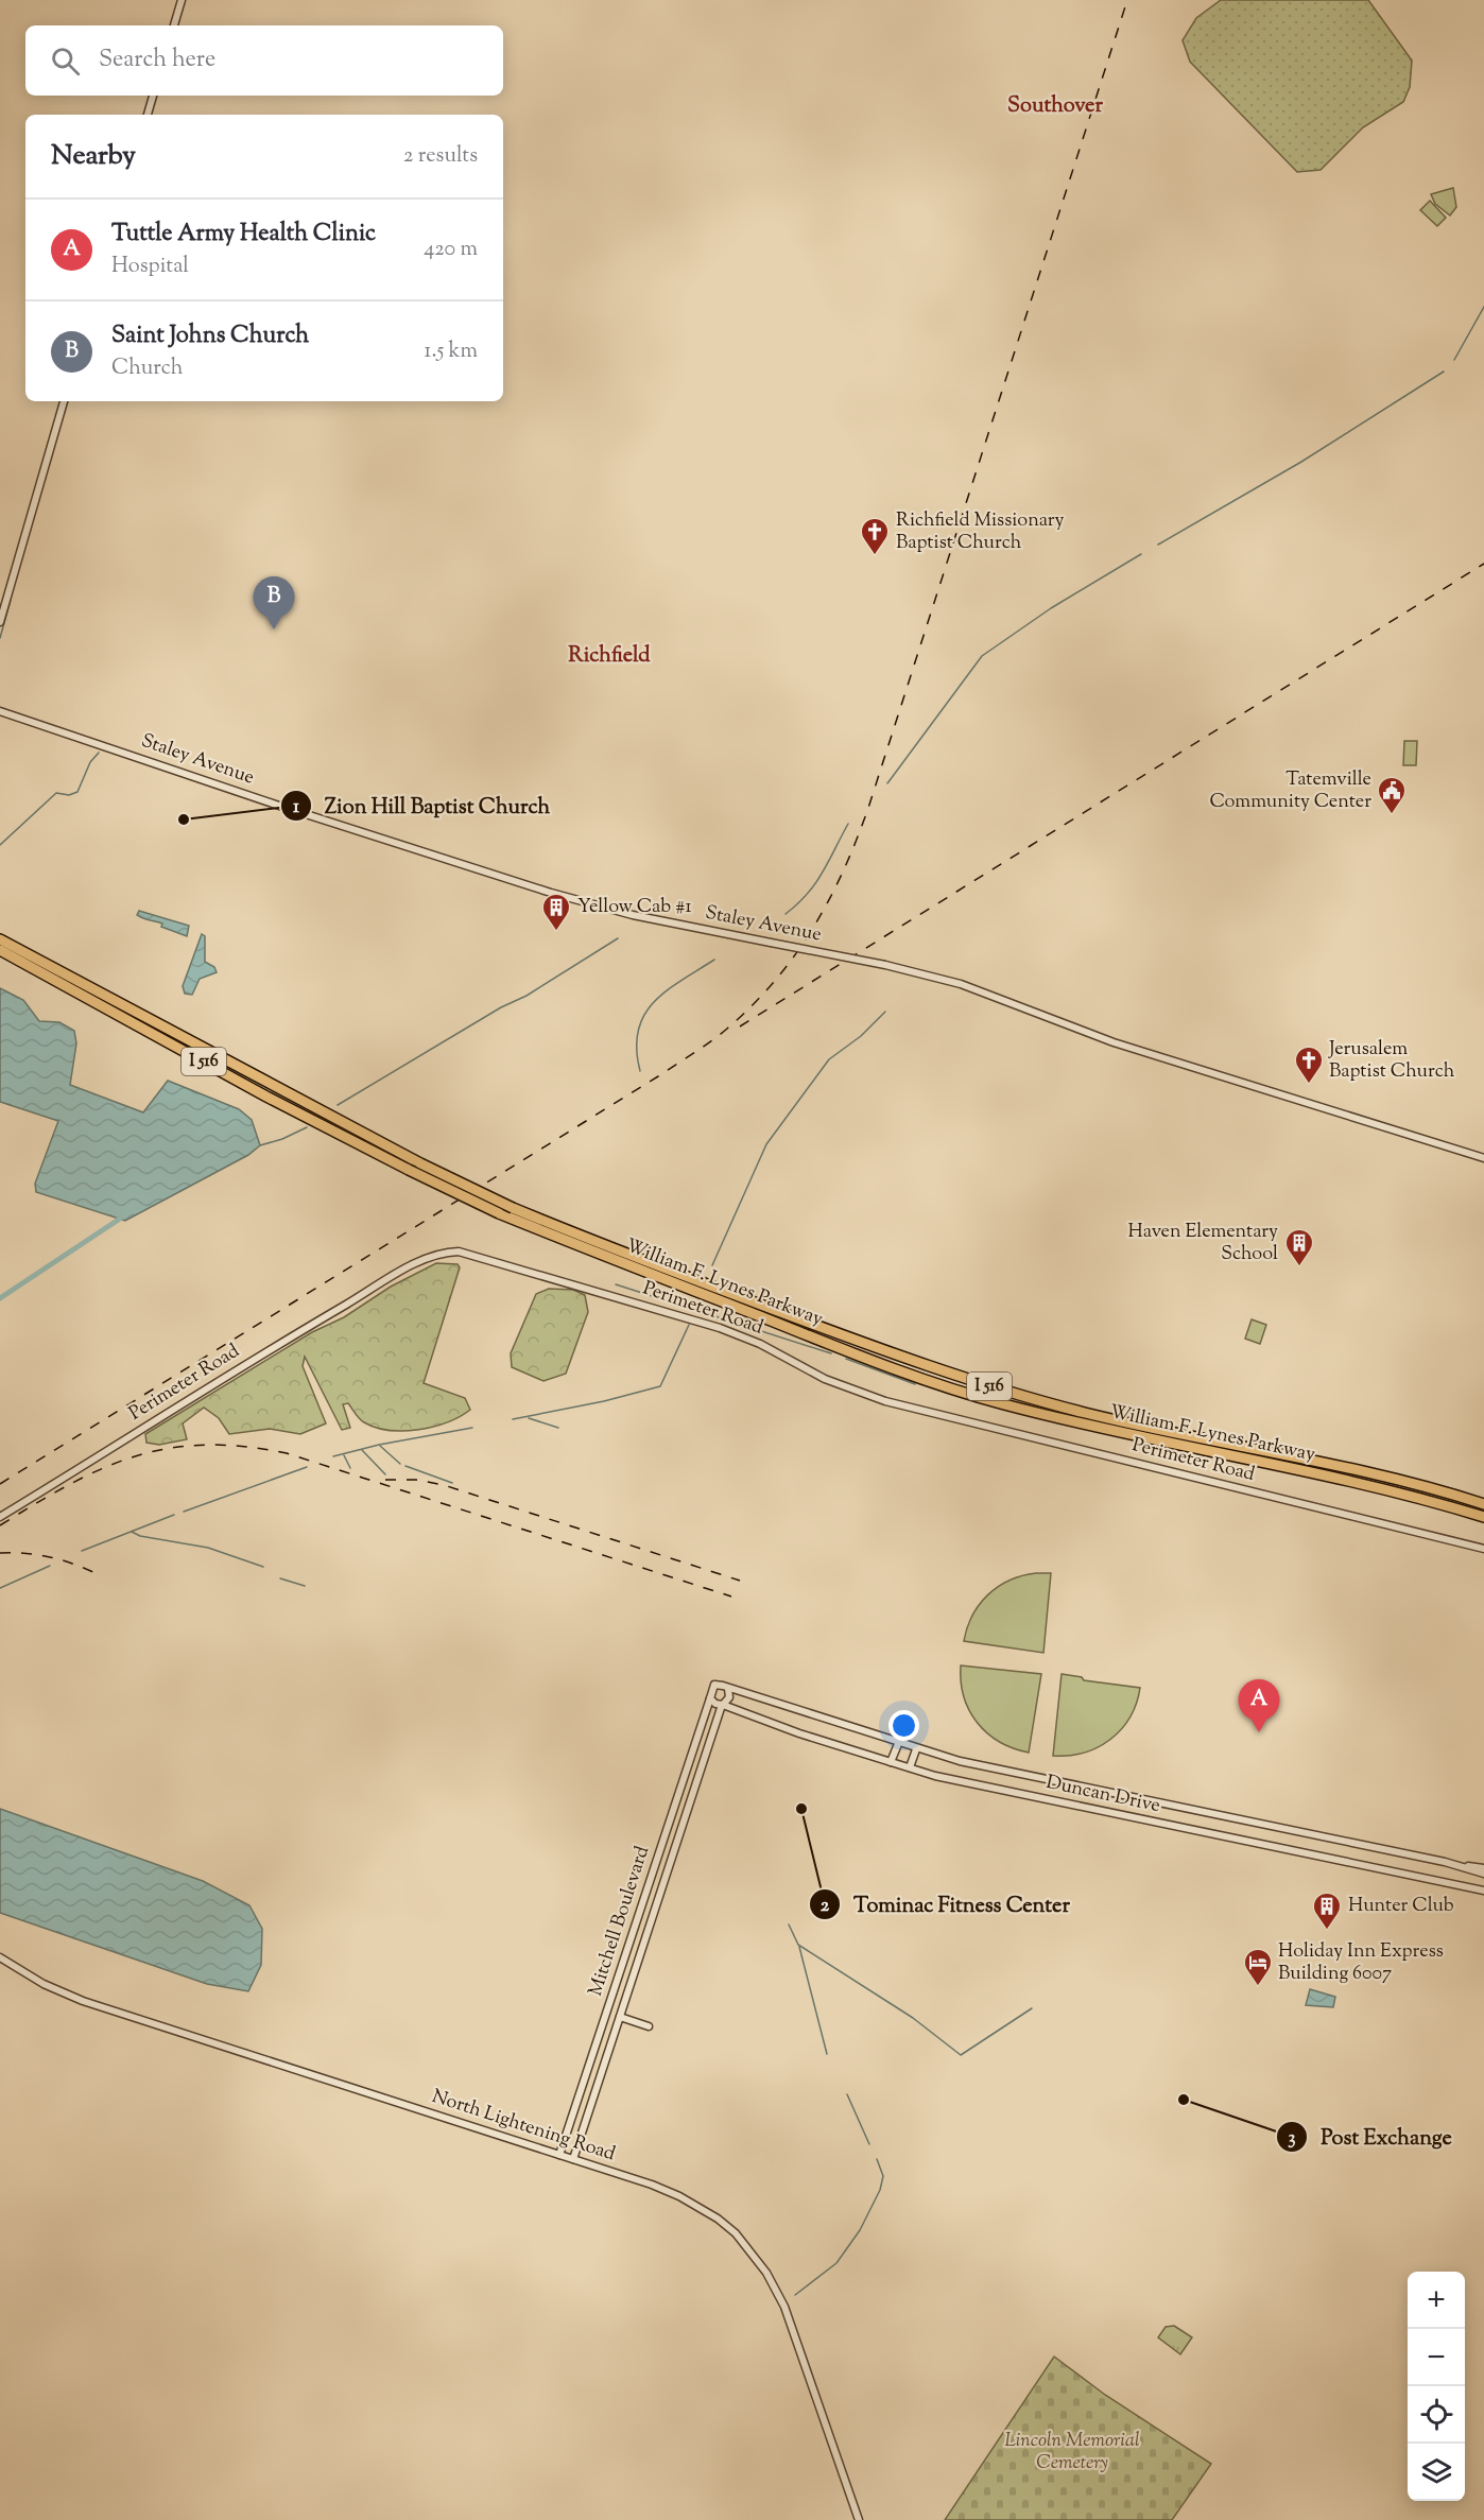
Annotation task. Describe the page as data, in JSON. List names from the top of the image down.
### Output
{
  "streets": {
    "highway": ["I 516", "William F. Lynes Parkway"],
    "street": [
      "Staley Avenue",
      "Perimeter Road",
      "Duncan Drive",
      "Mitchell Boulevard",
      "North Lightening Road"
    ]
  },
  "crossings": [
    ["Duncan Drive", "Mitchell Boulevard"],
    ["Mitchell Boulevard", "North Lightening Road"]
  ],
  "districts": ["Southover", "Richfield"],
  "parks": ["Lincoln Memorial Cemetery"],
  "places": {
    "church": ["Richfield Missionary Baptist Church", "Jerusalem Baptist Church"],
    "public building": ["Tatemville Community Center"],
    "other": ["Zion Hill Baptist Church", "Tominac Fitness Center", "Post Exchange"],
    "building": ["Yellow Cab #1", "Haven Elementary School", "Hunter Club"],
    "hotel": ["Holiday Inn Express Building 6007"]
  },
  "page": {
    "search": "Search here",
    "heading": ["Nearby", "2 results"],
    "list": [
      {
        "mark": "A",
        "name": "Tuttle Army Health Clinic",
        "note": "Hospital",
        "value": "420 m"
      },
      {
        "mark": "B",
        "name": "Saint Johns Church",
        "note": "Church",
        "value": "1.5 km"
      }
    ],
    "pins": ["B", "A"],
    "map_buttons": ["+", "−"]
  }
}
